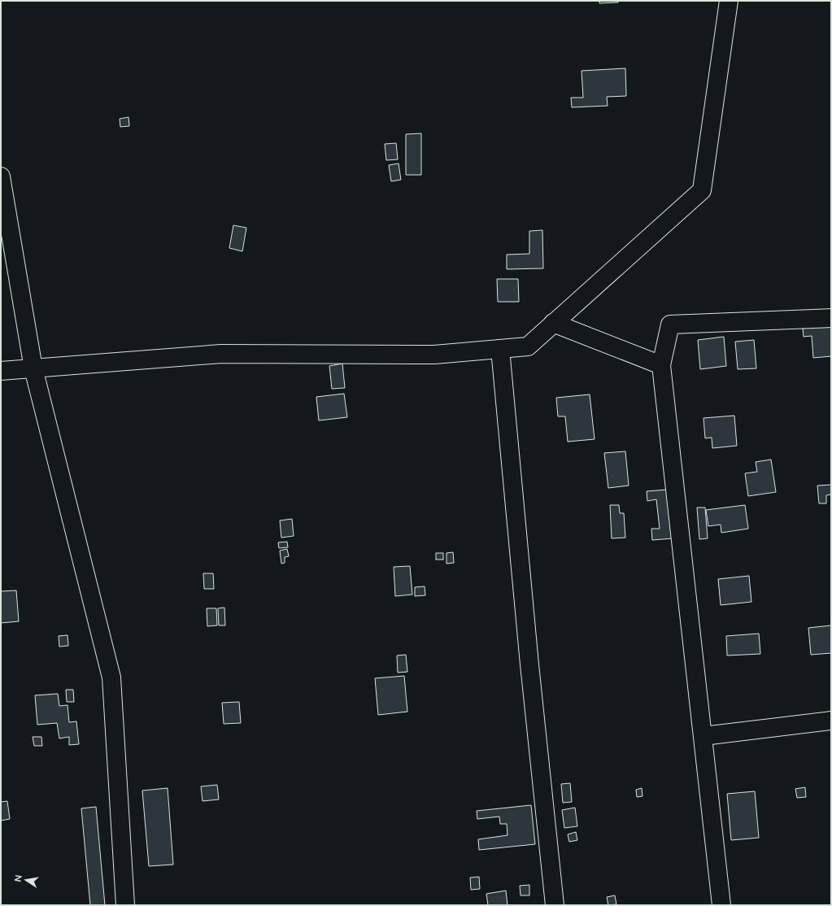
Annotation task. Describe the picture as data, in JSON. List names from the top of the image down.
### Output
{
  "north": "left"
}
